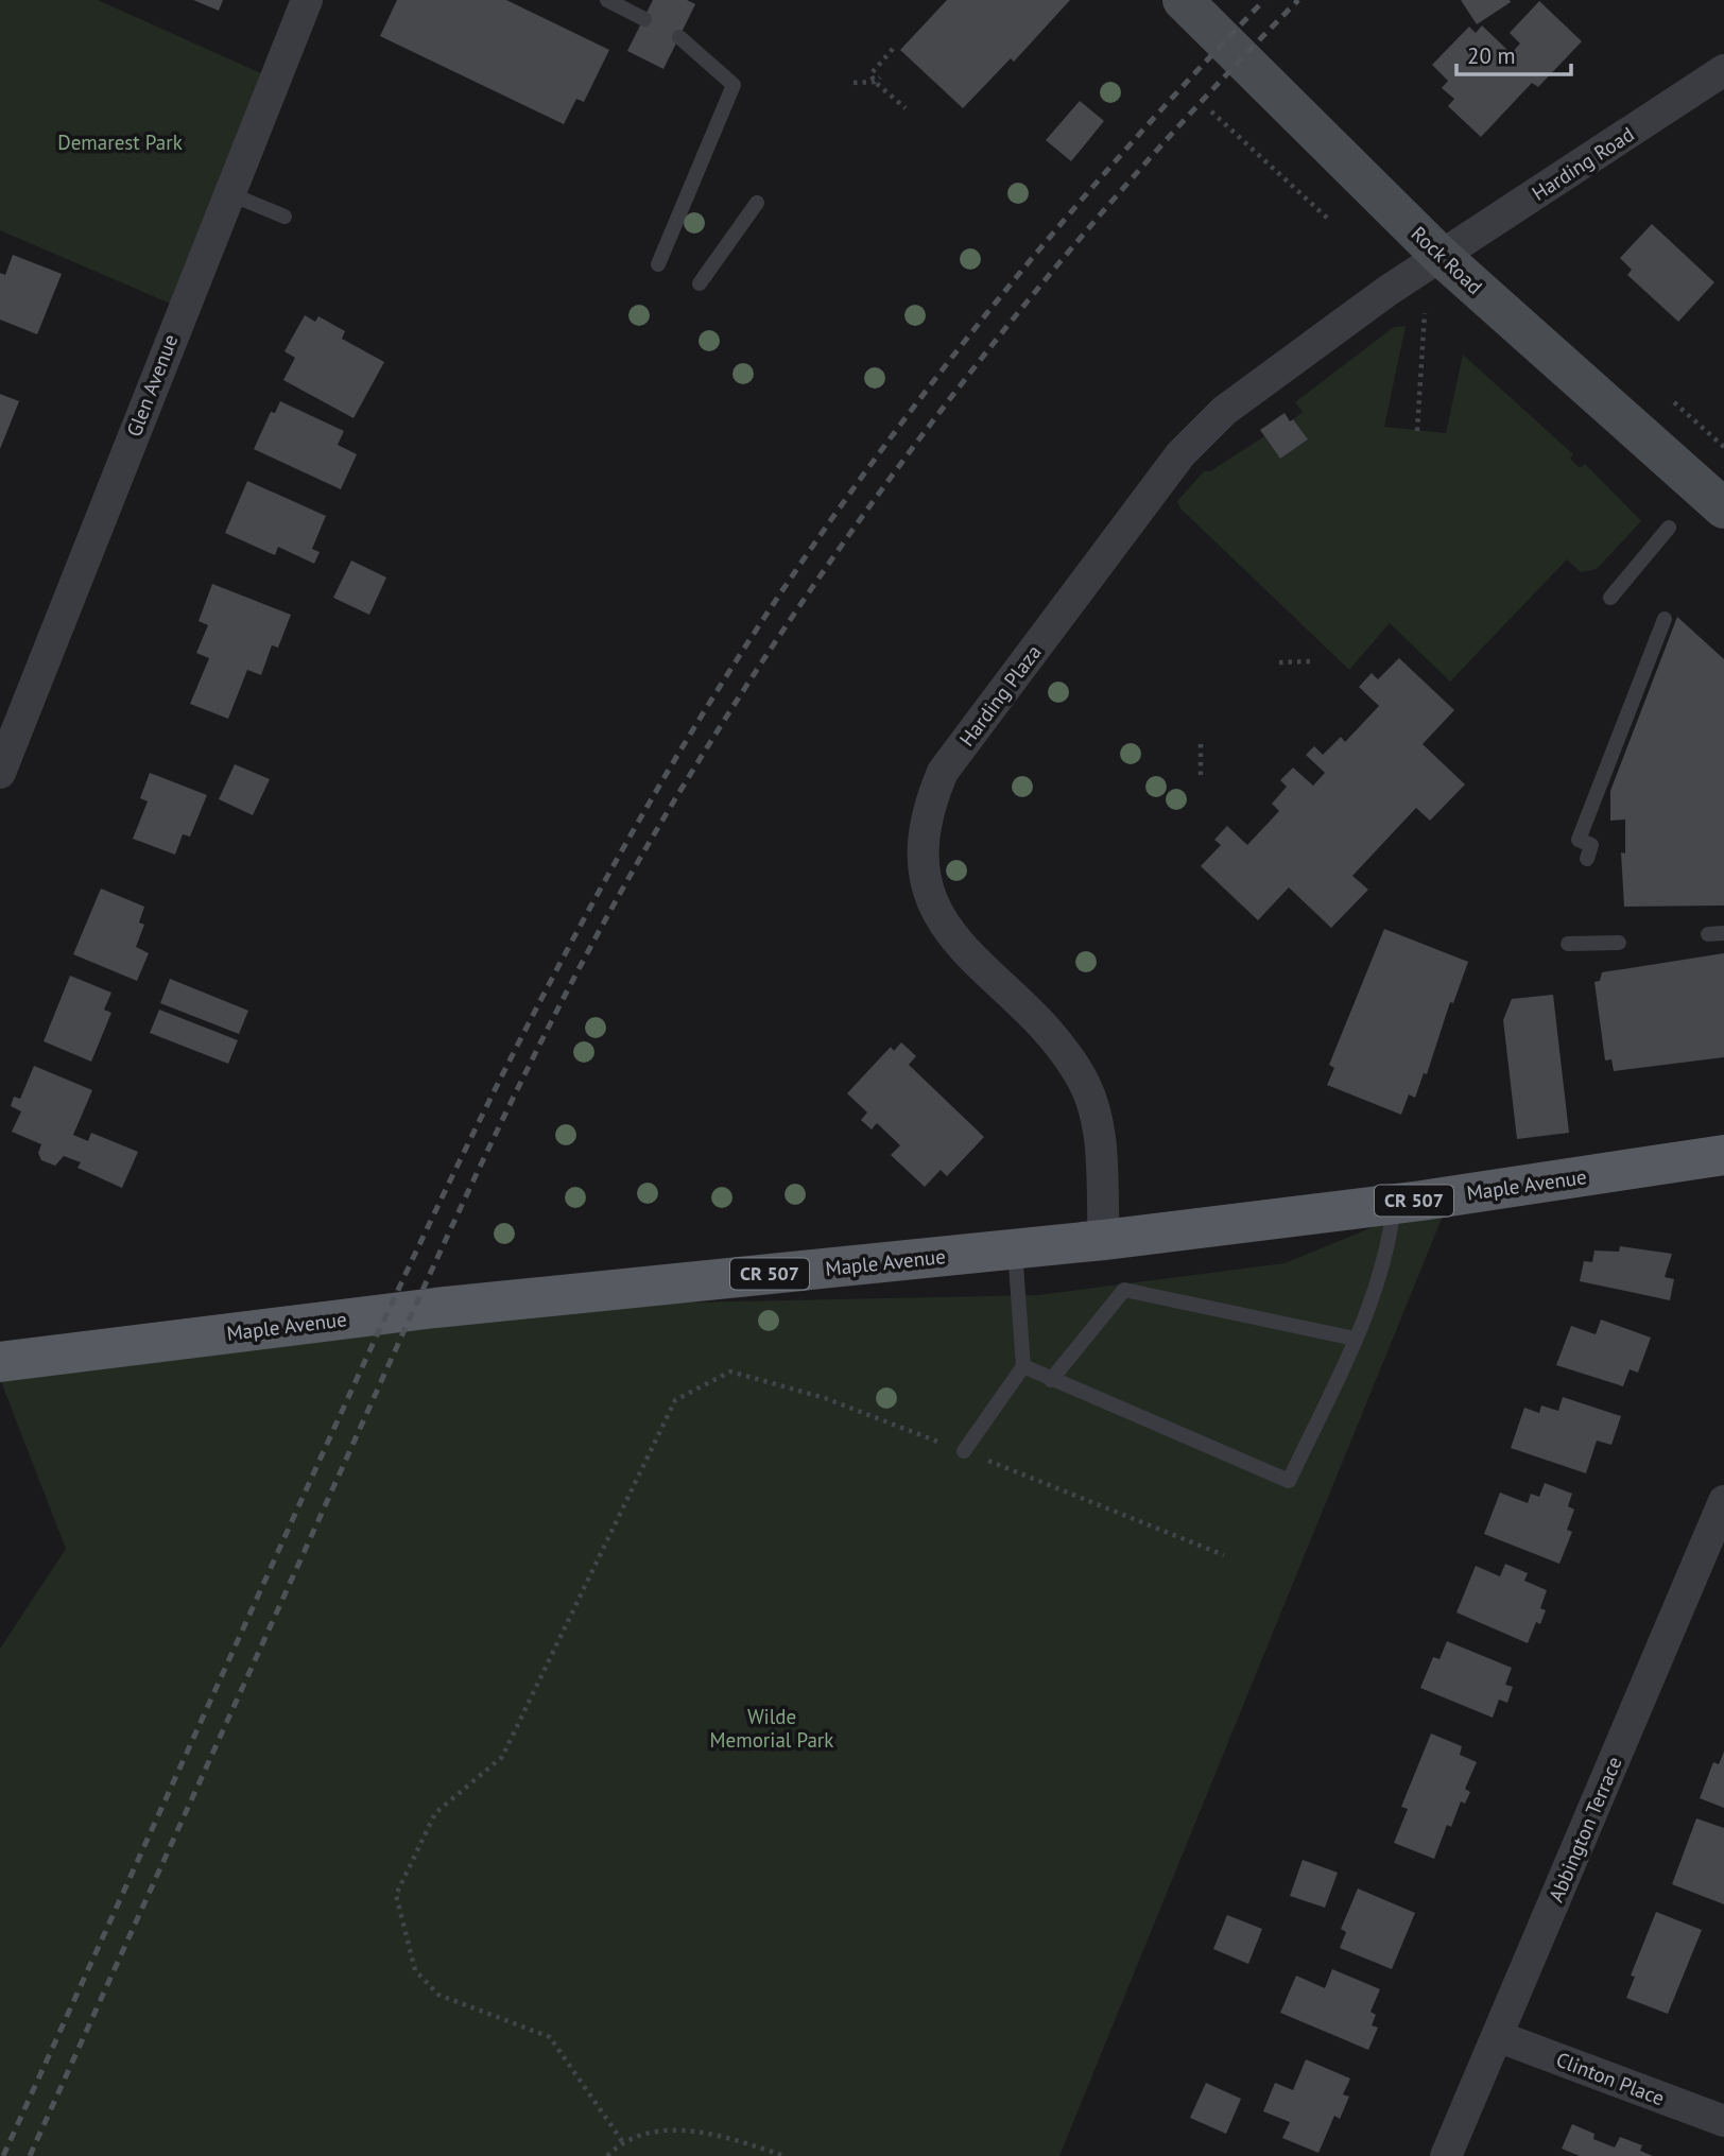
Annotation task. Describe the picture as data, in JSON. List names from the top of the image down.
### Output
{
  "streets": {
    "main road": ["Maple Avenue", "CR 507"],
    "street": [
      "Harding Road",
      "Rock Road",
      "Glen Avenue",
      "Harding Plaza",
      "Abbington Terrace",
      "Clinton Place"
    ]
  },
  "crossings": [
    ["Harding Road", "Rock Road"],
    ["Harding Road", "Harding Plaza"],
    ["Rock Road", "Harding Plaza"],
    ["Harding Plaza", "Maple Avenue"],
    ["Abbington Terrace", "Clinton Place"]
  ],
  "parks": ["Demarest Park", "Wilde Memorial Park"],
  "scale_bar": "20 m"
}
